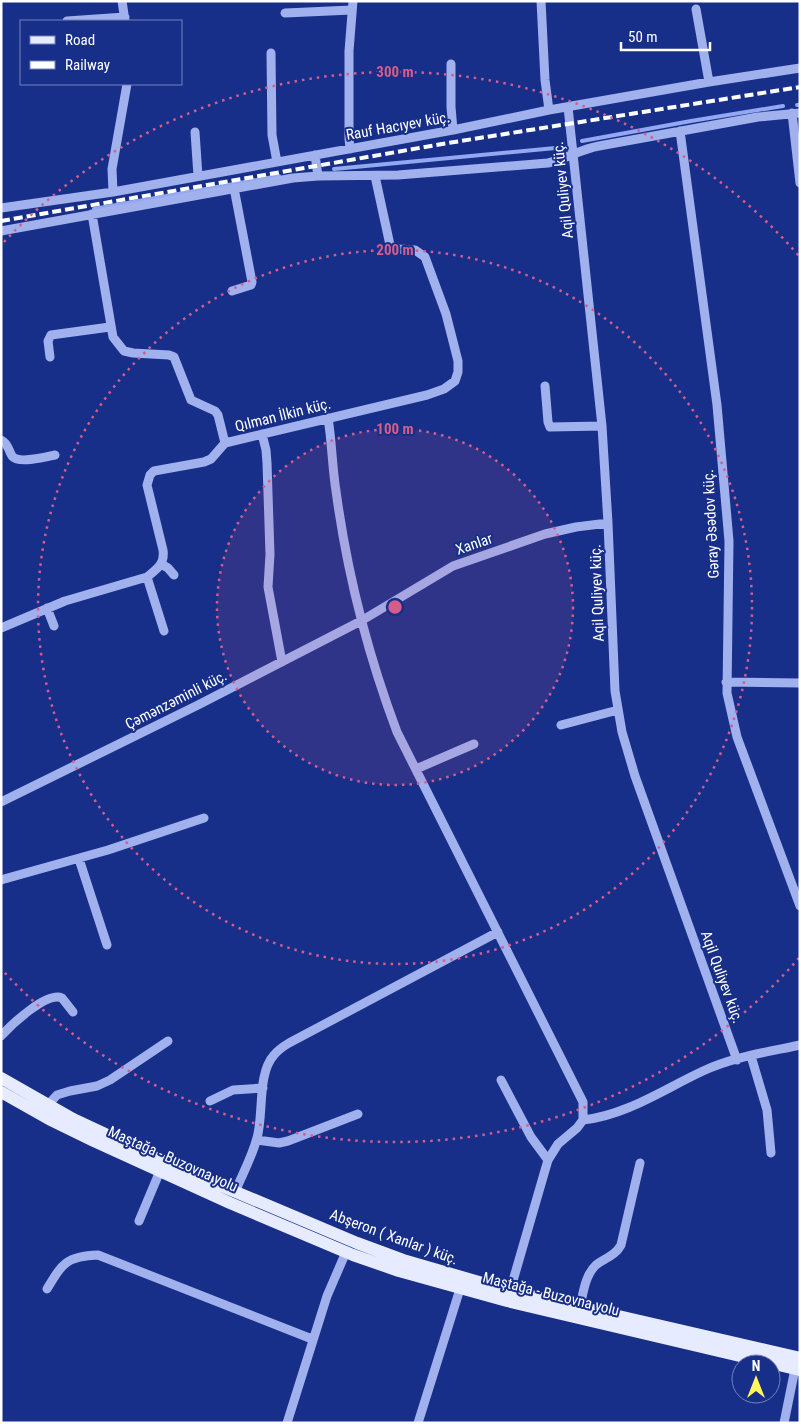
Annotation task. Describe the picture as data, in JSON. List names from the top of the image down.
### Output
{
  "streets": {
    "main road": ["Maştağa - Buzovna yolu", "Abşeron ( Xanlar ) küç."],
    "street": [
      "Rauf Hacıyev küç.",
      "Aqil Quliyev küç.",
      "Qılman İlkin küç.",
      "Gəray Əsədov küç.",
      "Xanlar",
      "Çəmənzəminli küç."
    ]
  },
  "crossings": [
    ["Rauf Hacıyev küç.", "Aqil Quliyev küç."],
    ["Aqil Quliyev küç.", "Xanlar"],
    ["Xanlar", "Çəmənzəminli küç."],
    ["Maştağa - Buzovna yolu", "Abşeron ( Xanlar ) küç."]
  ],
  "legend": ["Road", "Railway"],
  "scale_bar": "50 m",
  "north": "top",
  "rings": ["300 m", "200 m", "100 m"]
}
